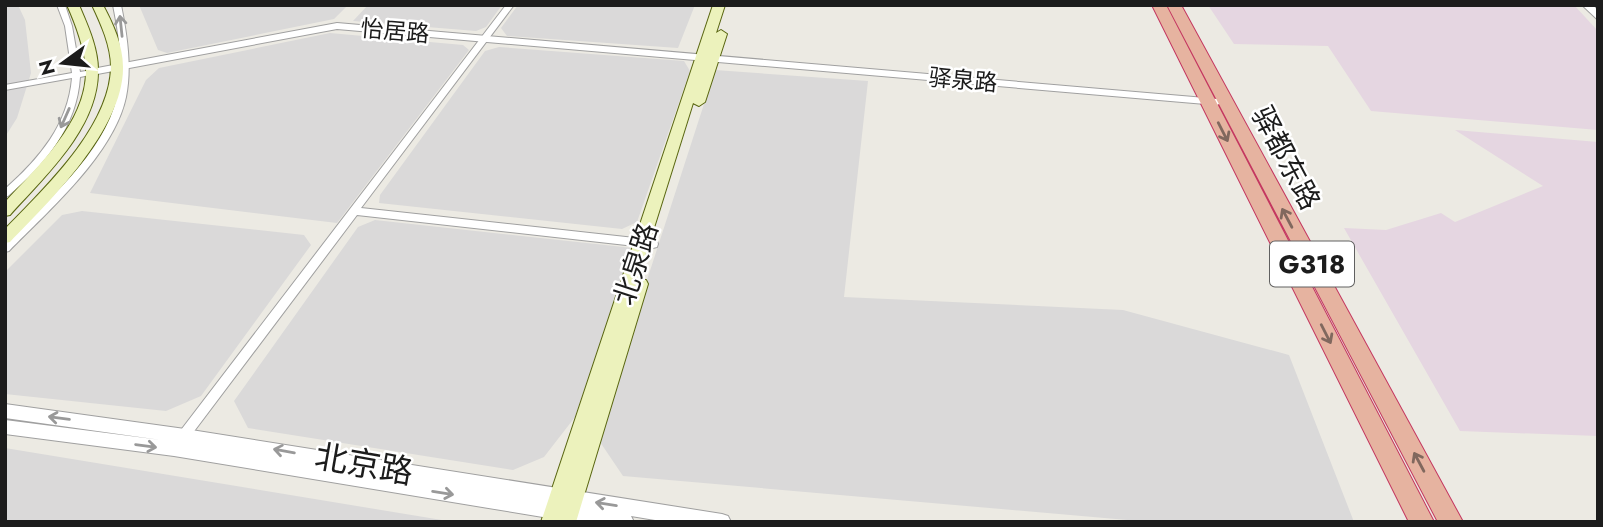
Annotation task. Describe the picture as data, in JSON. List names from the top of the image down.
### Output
{
  "streets": {
    "highway": ["驿都东路", "G318"],
    "main road": ["北泉路"],
    "street": ["怡居路", "驿泉路", "北京路"]
  },
  "crossings": [
    ["怡居路", "驿泉路"],
    ["怡居路", "北泉路"],
    ["驿泉路", "驿都东路"],
    ["驿泉路", "北泉路"],
    ["北泉路", "北京路"]
  ],
  "north": "left"
}
